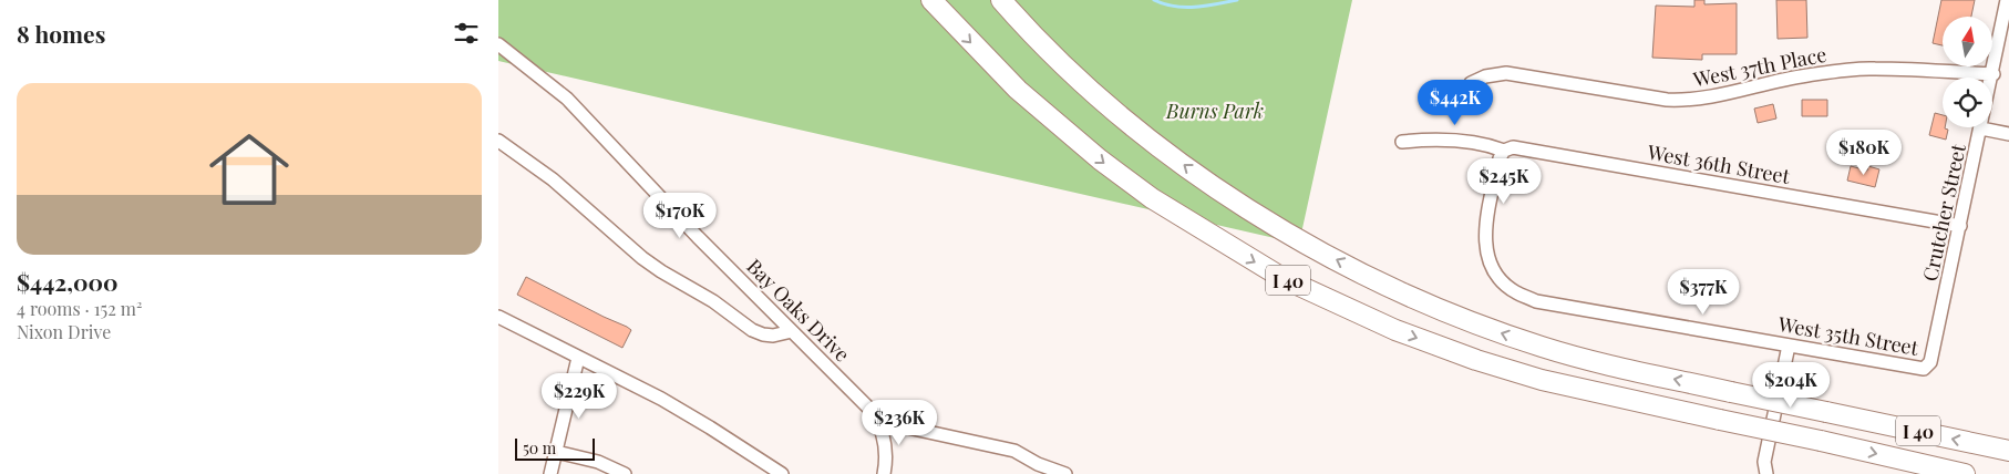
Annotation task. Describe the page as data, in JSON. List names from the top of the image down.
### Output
{
  "streets": {
    "highway": ["I 40"],
    "street": [
      "West 37th Place",
      "West 36th Street",
      "Crutcher Street",
      "Bay Oaks Drive",
      "West 35th Street"
    ]
  },
  "crossings": [
    ["West 37th Place", "Crutcher Street"],
    ["West 36th Street", "Crutcher Street"],
    ["West 36th Street", "West 35th Street"],
    ["Crutcher Street", "West 35th Street"]
  ],
  "parks": ["Burns Park"],
  "scale_bar": "50 m",
  "north": "top",
  "page": {
    "heading": "8 homes",
    "list": [
      {
        "name": "$442,000",
        "note": "4 rooms · 152 m² · Nixon Drive"
      }
    ],
    "price": [
      "$442K",
      "$180K",
      "$245K",
      "$170K",
      "$377K",
      "$204K",
      "$229K",
      "$236K"
    ],
    "scale": "50 m"
  }
}
